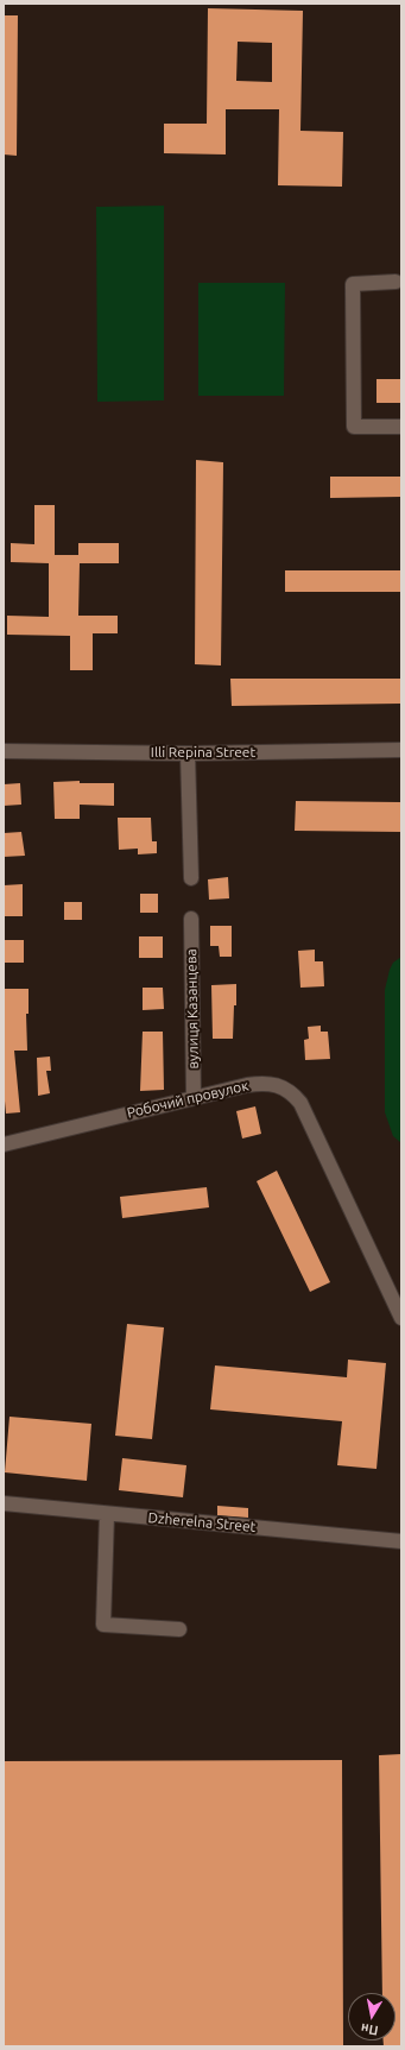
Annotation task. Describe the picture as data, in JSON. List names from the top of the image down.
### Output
{
  "streets": {
    "street": [
      "Illi Repina Street",
      "вулиця Казанцева",
      "Робочий провулок",
      "Dzherelna Street"
    ]
  },
  "crossings": [
    ["вулиця Казанцева", "Робочий провулок"]
  ],
  "north": "bottom"
}
